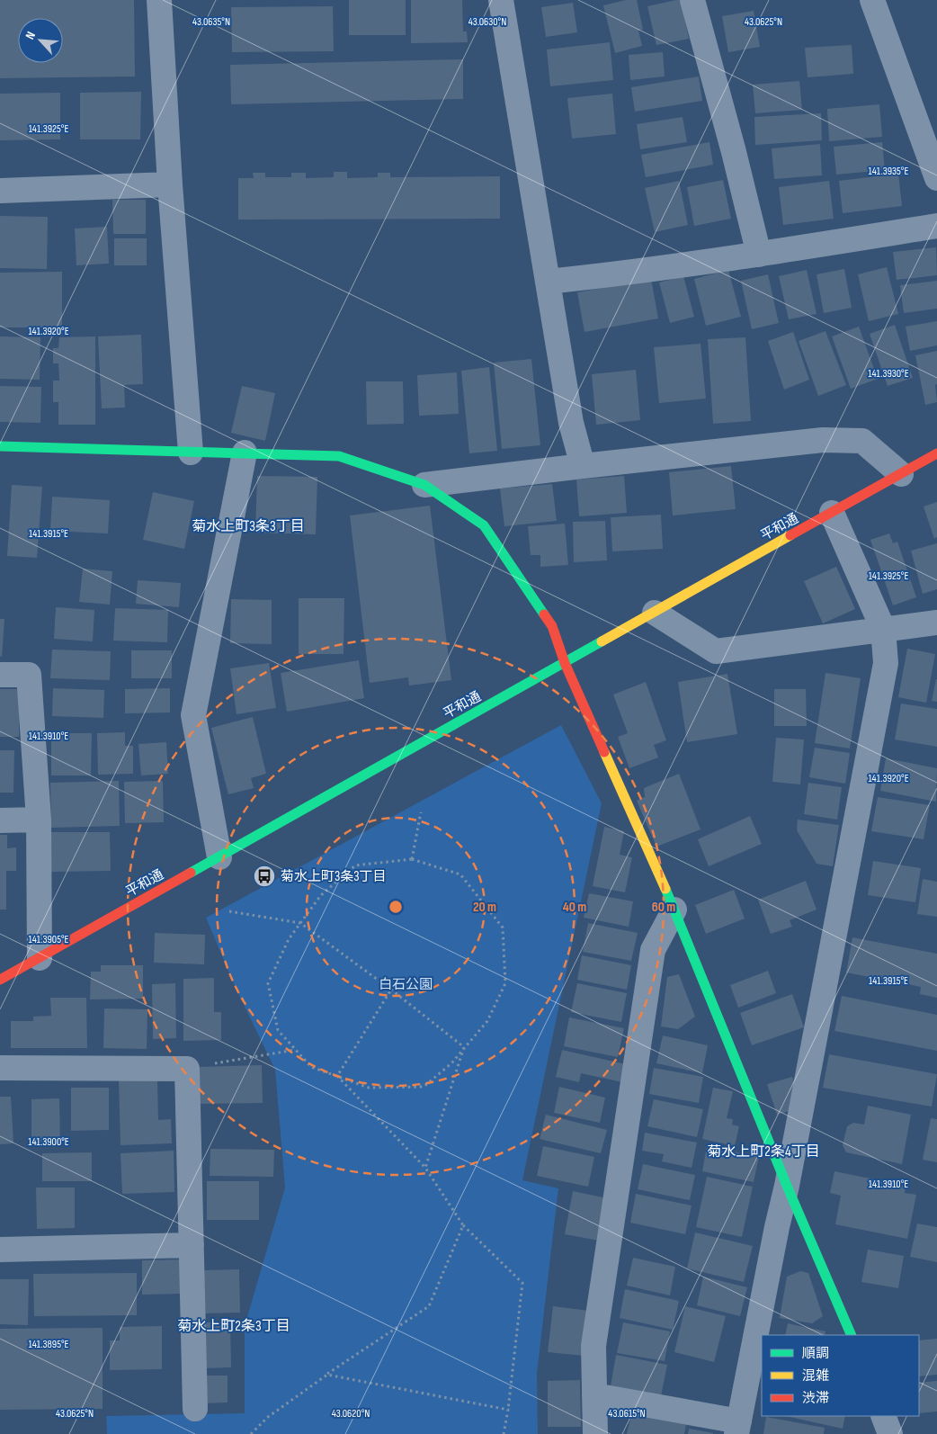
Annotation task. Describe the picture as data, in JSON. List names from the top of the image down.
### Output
{
  "streets": {
    "street": ["平和通"]
  },
  "districts": ["菊水上町3条3丁目", "菊水上町2条4丁目", "菊水上町2条3丁目"],
  "parks": ["白石公園"],
  "places": {
    "bus stop": ["菊水上町3条3丁目"]
  },
  "legend": ["順調", "混雑", "渋滞"],
  "north": "top left",
  "coordinates": [
    "43.0635°N",
    "43.0630°N",
    "43.0625°N",
    "141.3925°E",
    "141.3935°E",
    "141.3920°E",
    "141.3930°E",
    "141.3915°E",
    "141.3910°E",
    "141.3905°E",
    "141.3900°E",
    "141.3895°E",
    "43.0620°N",
    "43.0615°N"
  ],
  "rings": ["20 m", "40 m", "60 m"]
}
